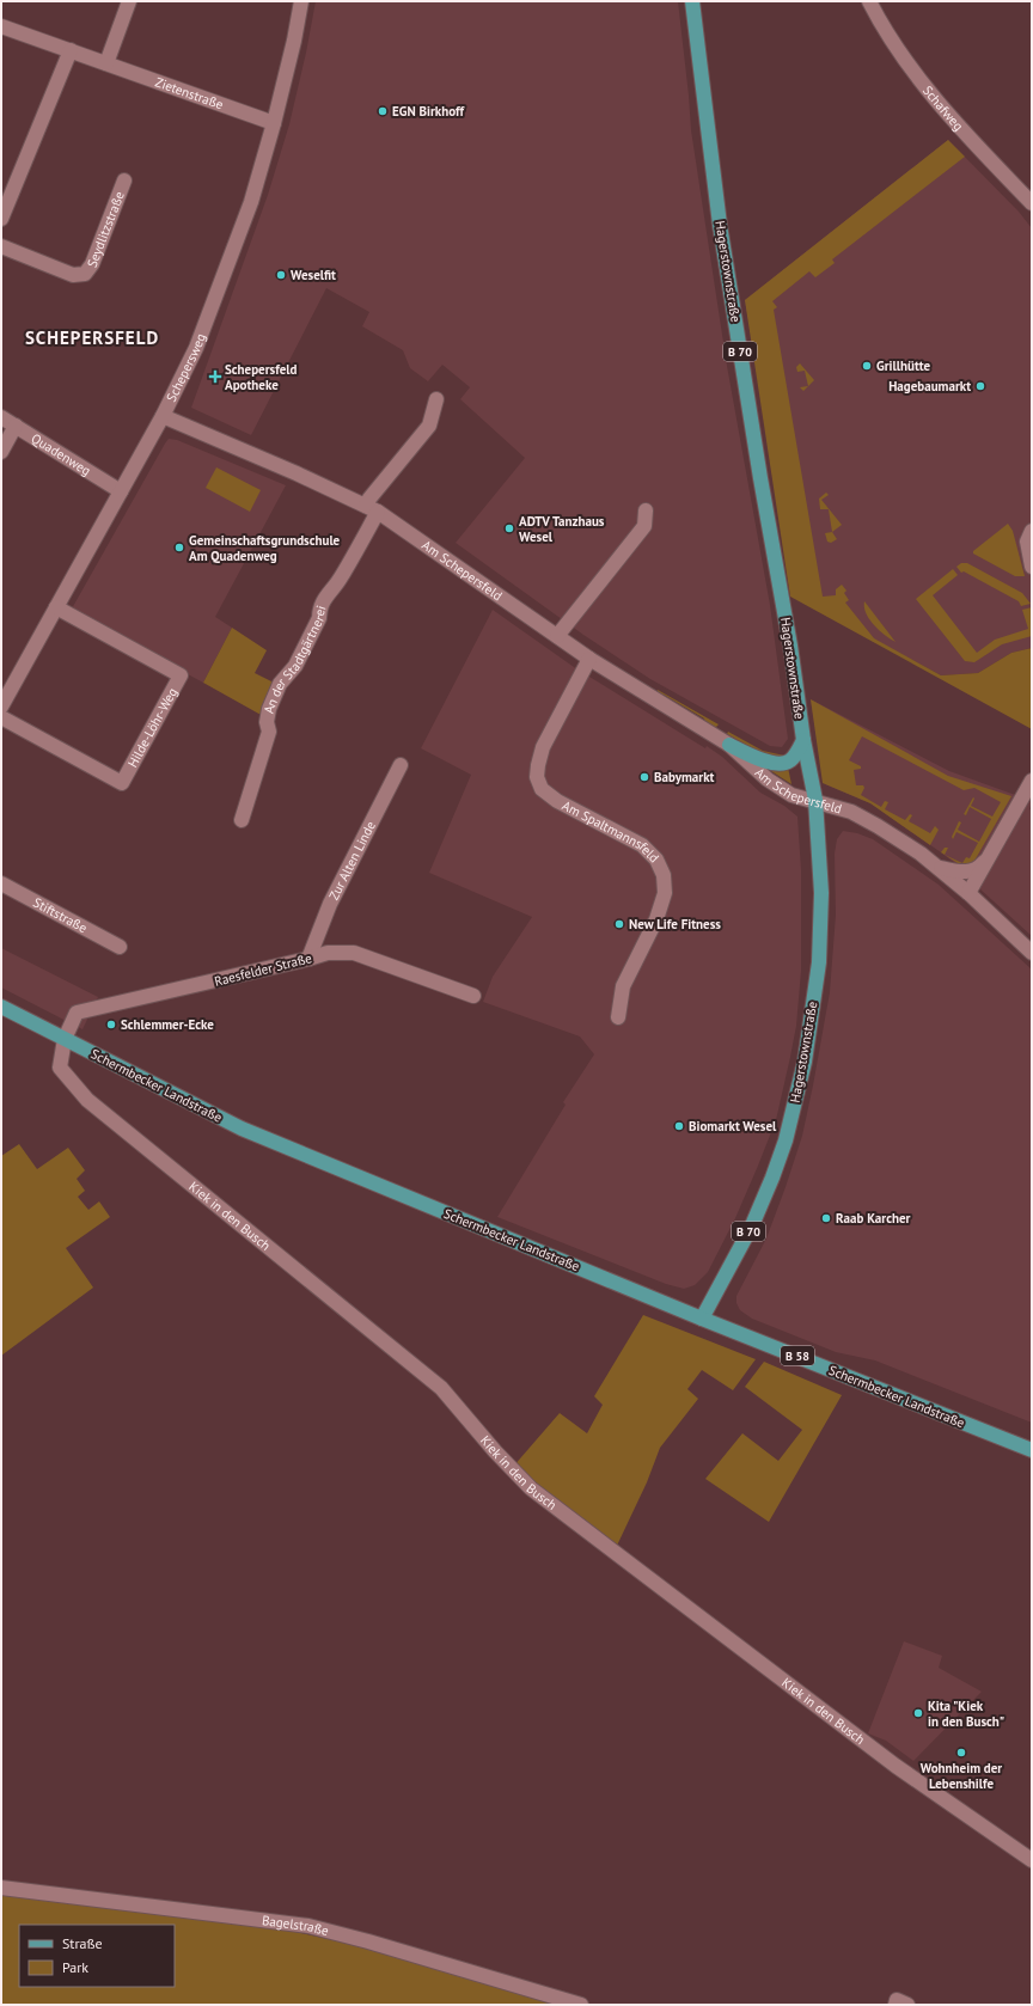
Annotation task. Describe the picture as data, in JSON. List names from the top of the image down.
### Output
{
  "streets": {
    "main road": [
      "Hagerstownstraße",
      "B 70",
      "Schermbecker Landstraße",
      "B 58"
    ],
    "street": [
      "Zietenstraße",
      "Schafweg",
      "Seydlitzstraße",
      "Schepersweg",
      "Quadenweg",
      "Am Schepersfeld",
      "An der Stadtgärtnerei",
      "Hilde-Löhr-Weg",
      "Am Spaltmannsfeld",
      "Zur Alten Linde",
      "Stiftstraße",
      "Raesfelder Straße",
      "Kiek in den Busch",
      "Bagelstraße"
    ]
  },
  "crossings": [
    ["Zietenstraße", "Schepersweg"],
    ["Hagerstownstraße", "Am Schepersfeld"],
    ["Hagerstownstraße", "Schermbecker Landstraße"],
    ["Schepersweg", "Quadenweg"],
    ["Schepersweg", "Am Schepersfeld"],
    ["Schepersweg", "Hilde-Löhr-Weg"],
    ["Am Schepersfeld", "An der Stadtgärtnerei"],
    ["Am Schepersfeld", "Am Spaltmannsfeld"],
    ["Zur Alten Linde", "Raesfelder Straße"],
    ["Raesfelder Straße", "Schermbecker Landstraße"],
    ["Raesfelder Straße", "Kiek in den Busch"],
    ["Schermbecker Landstraße", "Kiek in den Busch"]
  ],
  "districts": ["SCHEPERSFELD"],
  "places": {
    "other": [
      "EGN Birkhoff",
      "Weselfit",
      "Grillhütte",
      "Hagebaumarkt",
      "ADTV Tanzhaus Wesel",
      "Gemeinschaftsgrundschule Am Quadenweg",
      "Babymarkt",
      "New Life Fitness",
      "Schlemmer-Ecke",
      "Biomarkt Wesel",
      "Raab Karcher",
      "Kita \"Kiek in den Busch\"",
      "Wohnheim der Lebenshilfe"
    ],
    "health": ["Schepersfeld Apotheke"]
  },
  "legend": ["Straße", "Park"]
}
